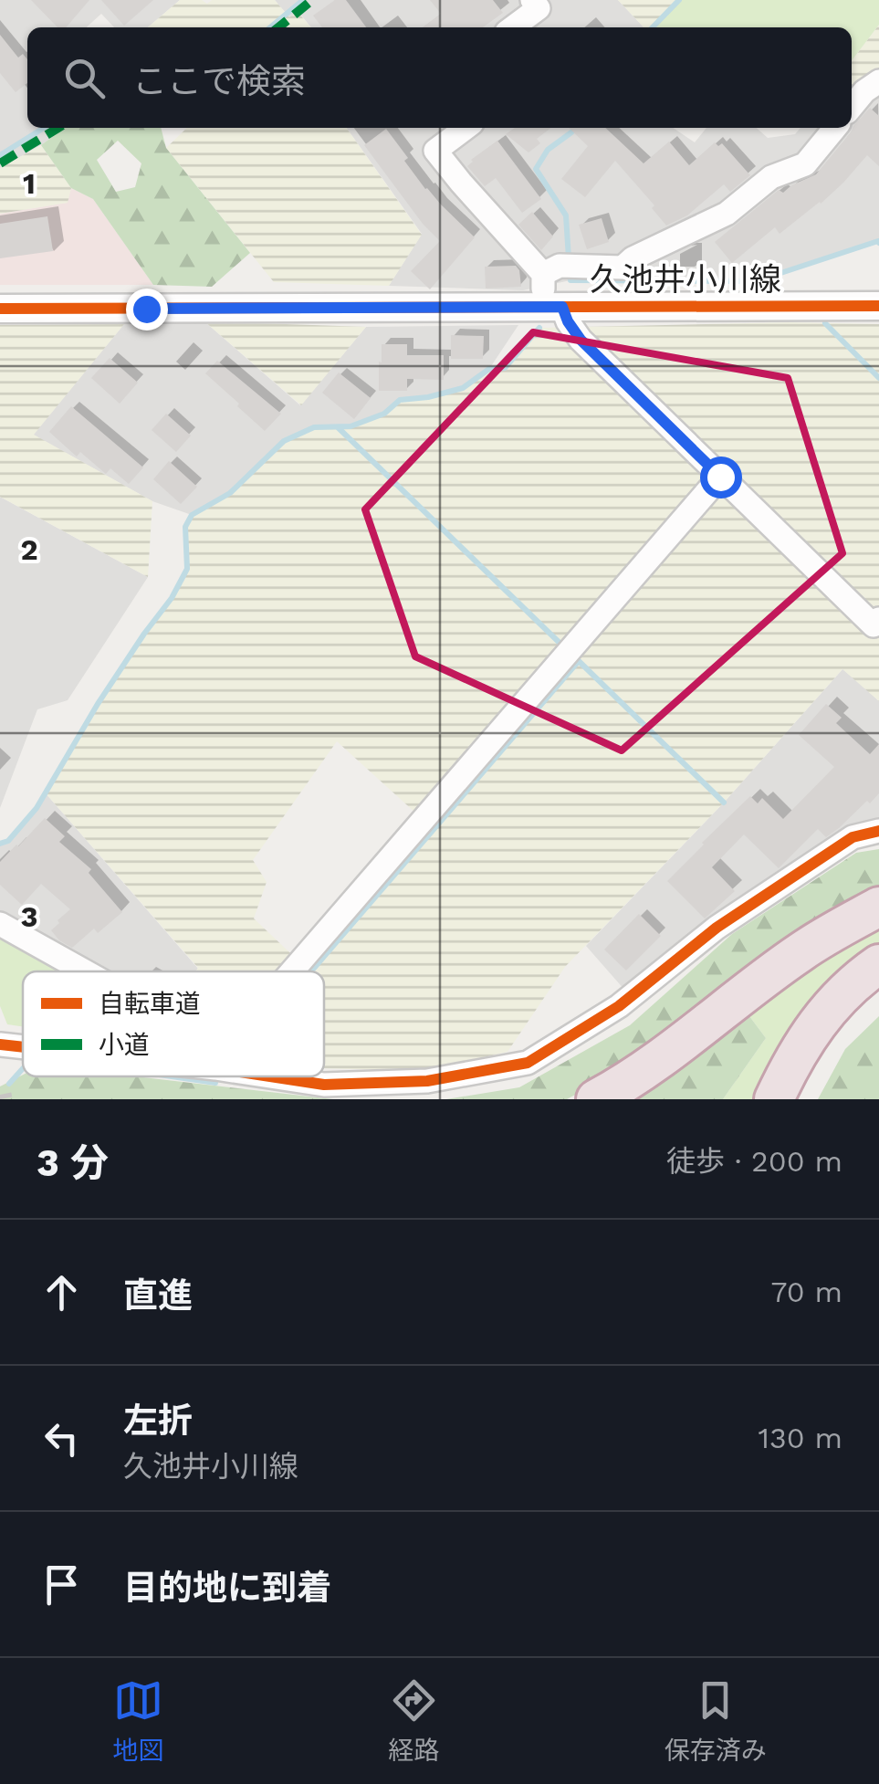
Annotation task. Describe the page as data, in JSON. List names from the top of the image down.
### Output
{
  "streets": {
    "street": ["久池井小川線"]
  },
  "legend": ["自転車道", "小道"],
  "page": {
    "search": "ここで検索",
    "heading": ["3 分", "徒歩 · 200 m"],
    "list": [
      ["直進", "70 m"],
      ["左折", "久池井小川線", "130 m"],
      "目的地に到着"
    ],
    "nav": ["地図", "経路", "保存済み"]
  },
  "grid": {
    "rows": ["1", "2", "3"]
  }
}
